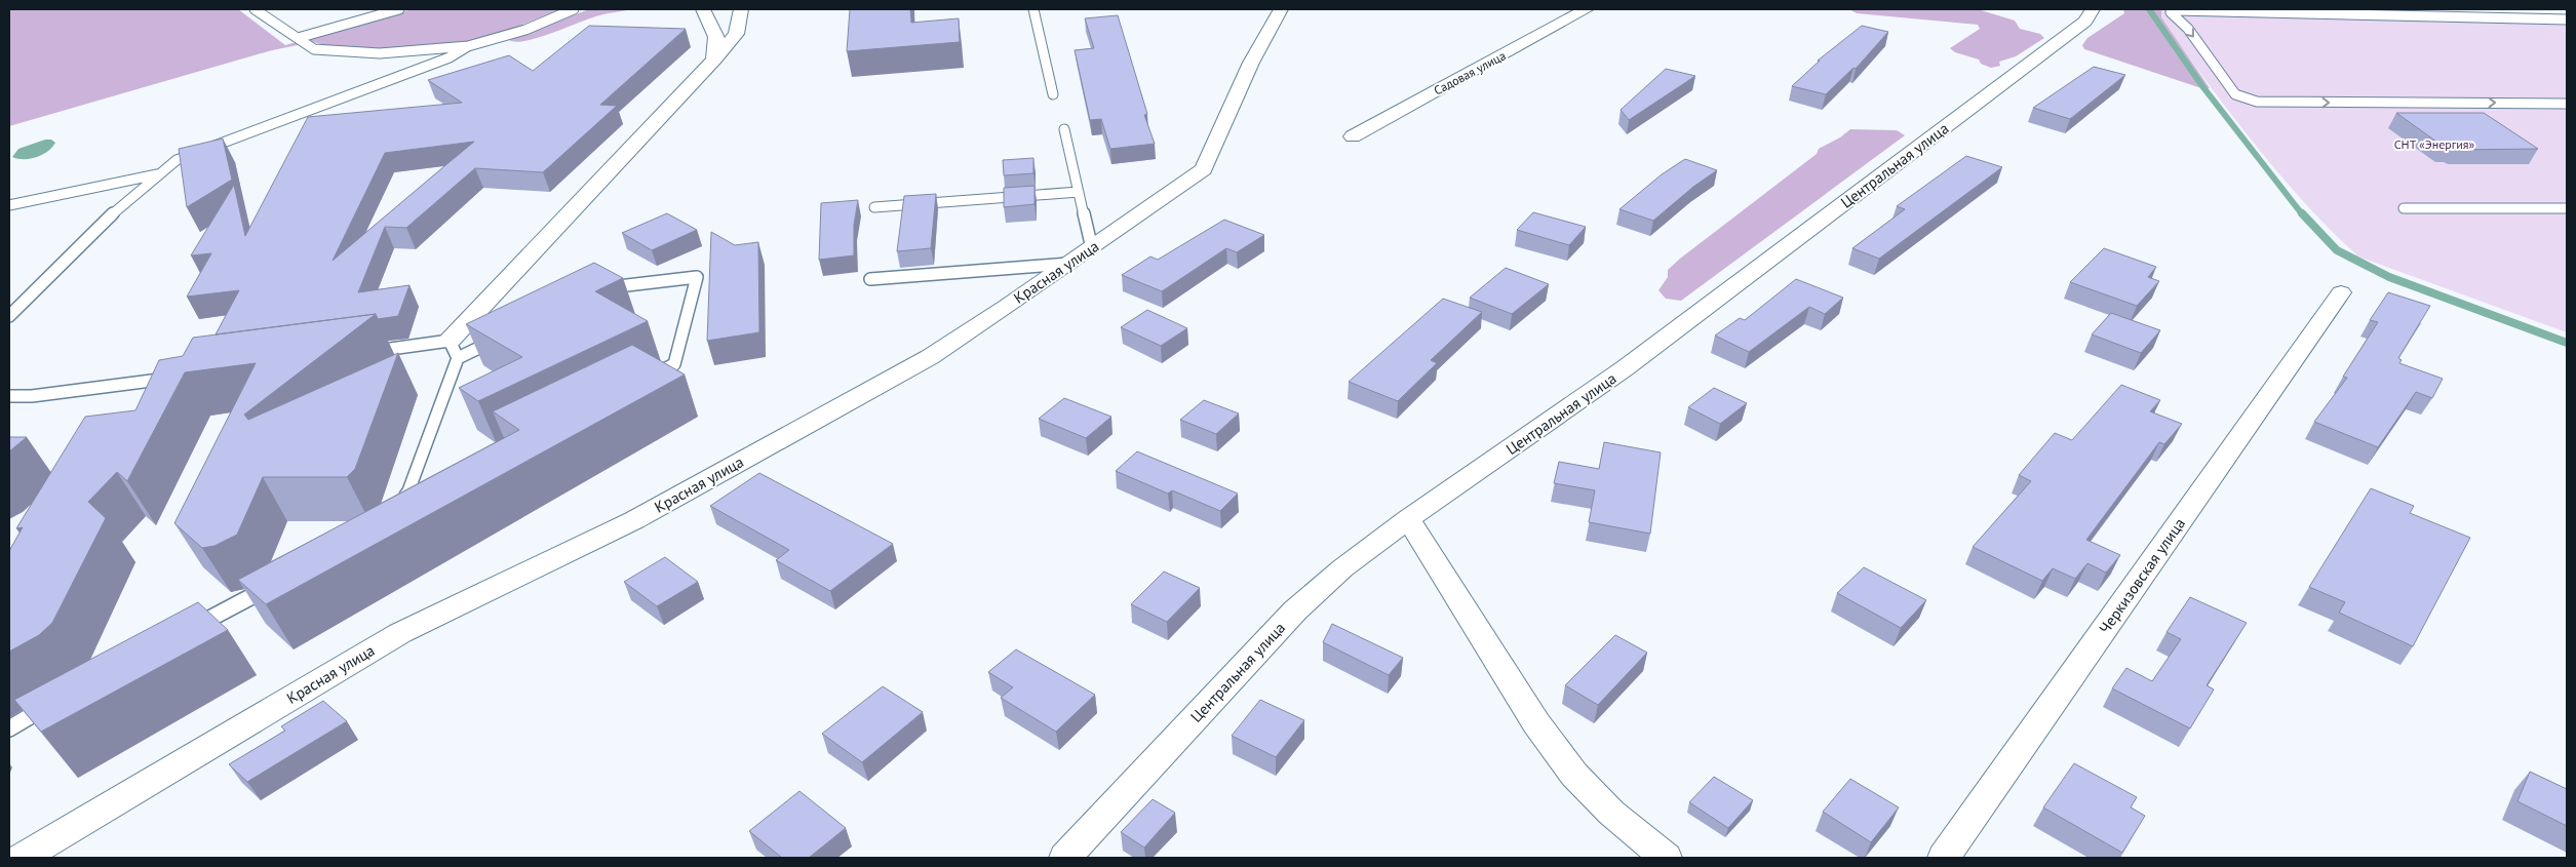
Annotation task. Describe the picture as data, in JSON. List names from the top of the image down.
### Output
{
  "streets": {
    "street": [
      "Садовая улица",
      "Центральная улица",
      "Красная улица",
      "Черкизовская улица"
    ]
  },
  "parks": ["СНТ «Энергия»"]
}
